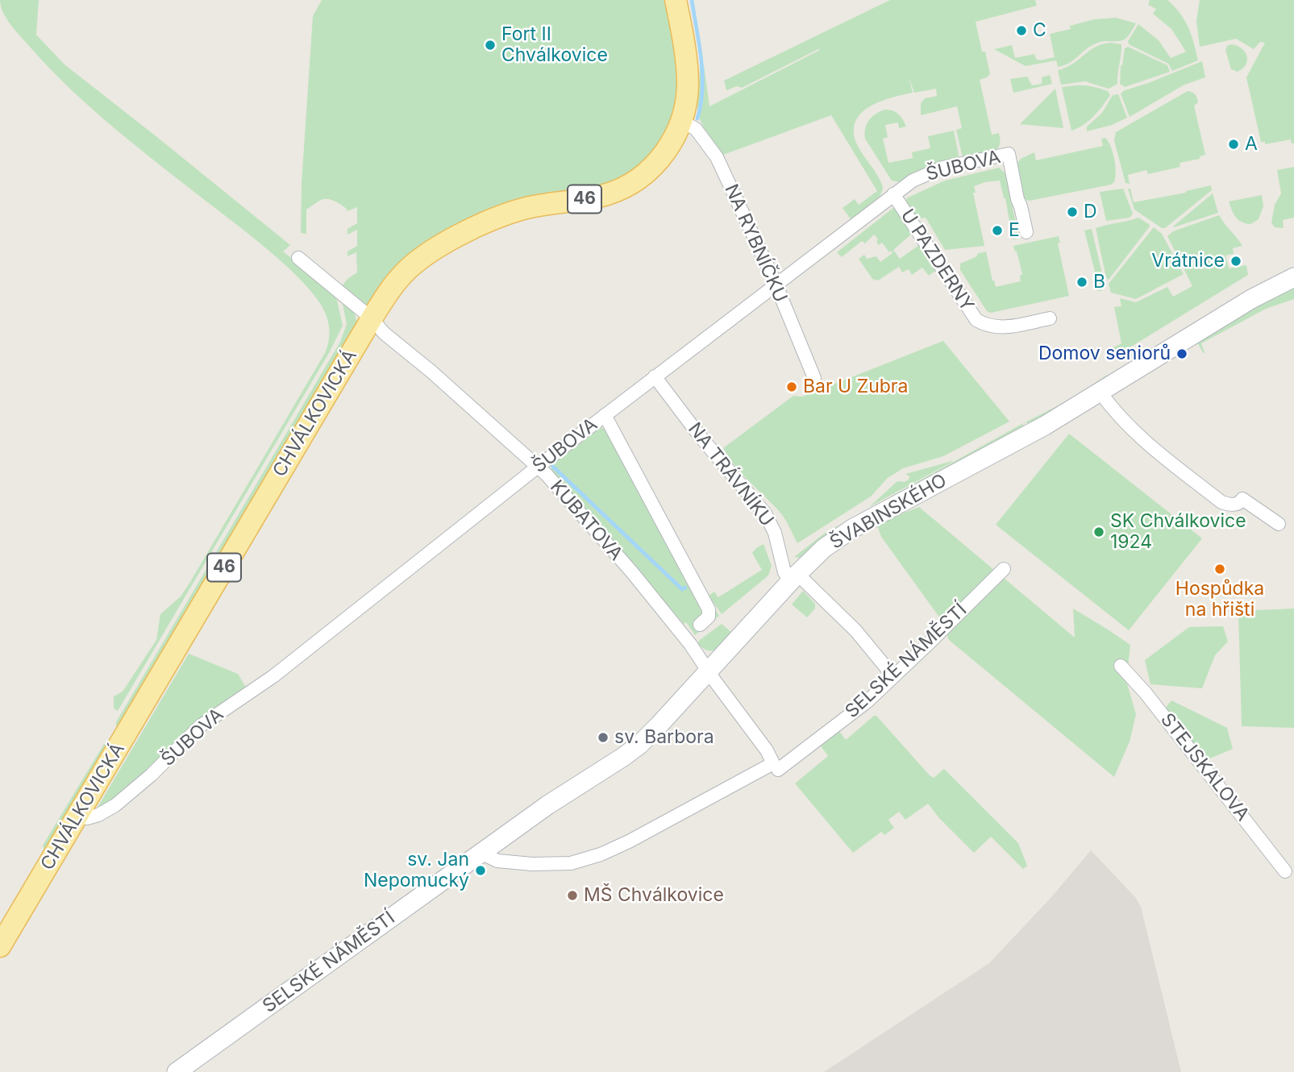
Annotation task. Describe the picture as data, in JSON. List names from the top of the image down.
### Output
{
  "streets": {
    "main road": ["46", "CHVÁLKOVICKÁ"],
    "street": [
      "ŠUBOVA",
      "NA RYBNÍČKU",
      "U PAZDERNY",
      "NA TRÁVNÍKU",
      "ŠVABINSKÉHO",
      "KUBATOVA",
      "SELSKÉ NÁMĚSTÍ",
      "STEJSKALOVA"
    ]
  },
  "crossings": [
    ["ŠUBOVA", "NA RYBNÍČKU"],
    ["ŠUBOVA", "U PAZDERNY"],
    ["ŠUBOVA", "CHVÁLKOVICKÁ"],
    ["ŠUBOVA", "NA TRÁVNÍKU"],
    ["ŠUBOVA", "KUBATOVA"],
    ["NA RYBNÍČKU", "CHVÁLKOVICKÁ"],
    ["CHVÁLKOVICKÁ", "KUBATOVA"],
    ["NA TRÁVNÍKU", "ŠVABINSKÉHO"],
    ["ŠVABINSKÉHO", "KUBATOVA"],
    ["ŠVABINSKÉHO", "SELSKÉ NÁMĚSTÍ"],
    ["KUBATOVA", "SELSKÉ NÁMĚSTÍ"]
  ],
  "places": [
    "C",
    "Fort II Chválkovice",
    "A",
    "D",
    "E",
    "Vrátnice",
    "B",
    "Domov seniorů",
    "Bar U Zubra",
    "SK Chválkovice 1924",
    "Hospůdka na hřišti",
    "sv. Barbora",
    "sv. Jan Nepomucký",
    "MŠ Chválkovice"
  ]
}
